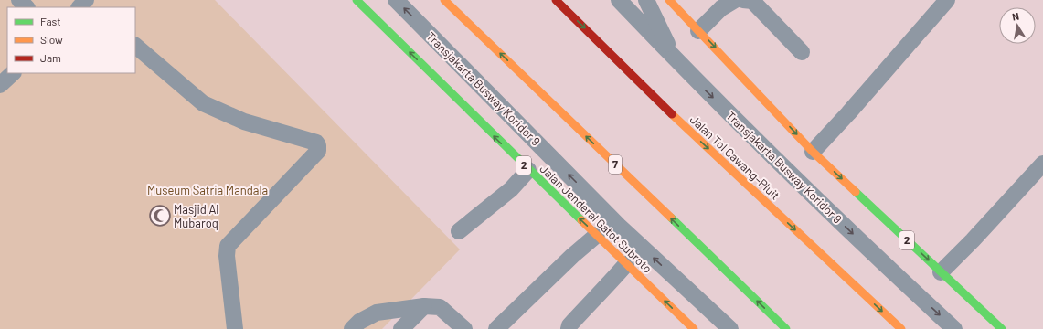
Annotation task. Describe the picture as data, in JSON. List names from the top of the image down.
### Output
{
  "streets": {
    "highway": [
      "Jalan Tol Cawang–Pluit",
      "7",
      "2",
      "Jalan Jenderal Gatot Subroto"
    ],
    "lane": ["Transjakarta Busway Koridor 9"]
  },
  "parks": ["Museum Satria Mandala"],
  "places": {
    "mosque": ["Masjid Al Mubaroq"]
  },
  "legend": ["Fast", "Slow", "Jam"],
  "north": "top"
}
